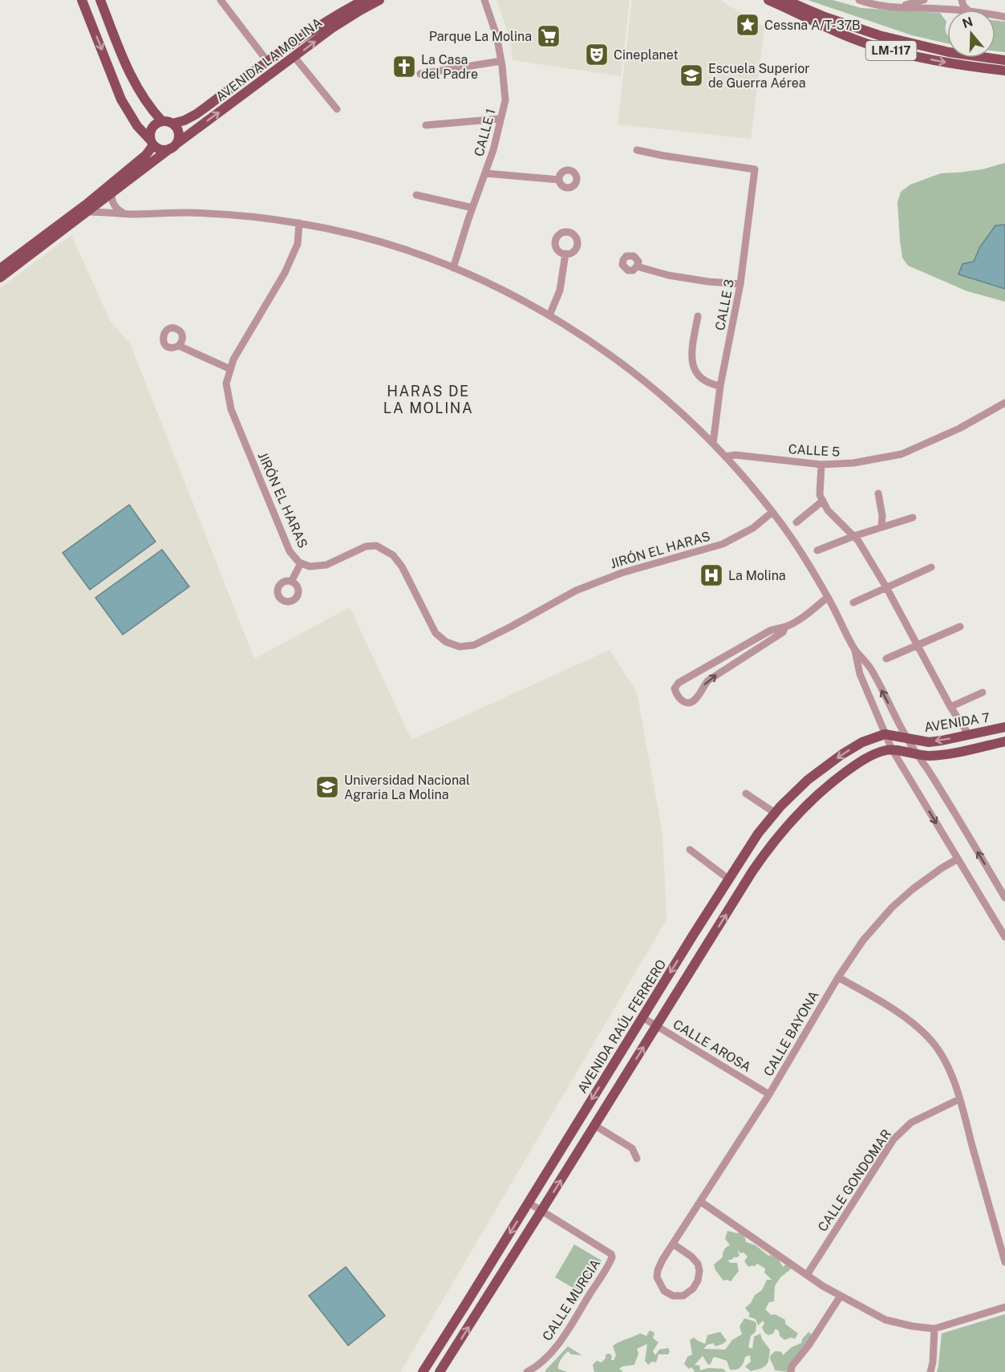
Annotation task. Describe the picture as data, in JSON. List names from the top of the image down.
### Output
{
  "streets": {
    "main road": [
      "LM-117",
      "AVENIDA LA MOLINA",
      "AVENIDA 7",
      "AVENIDA RAÚL FERRERO"
    ],
    "street": [
      "CALLE 1",
      "CALLE 3",
      "CALLE 5",
      "JIRÓN EL HARAS",
      "CALLE BAYONA",
      "CALLE AROSA",
      "CALLE GONDOMAR",
      "CALLE MURCIA"
    ]
  },
  "crossings": [
    ["AVENIDA 7", "AVENIDA RAÚL FERRERO"],
    ["AVENIDA RAÚL FERRERO", "CALLE AROSA"],
    ["CALLE BAYONA", "CALLE AROSA"]
  ],
  "districts": ["HARAS DE LA MOLINA"],
  "places": {
    "place": ["Cessna A/T-37B"],
    "supermarket": ["Parque La Molina"],
    "theatre": ["Cineplanet"],
    "church": ["La Casa del Padre"],
    "school or university": ["Escuela Superior de Guerra Aérea", "Universidad Nacional Agraria La Molina"],
    "hospital": ["La Molina"]
  },
  "north": "top"
}
